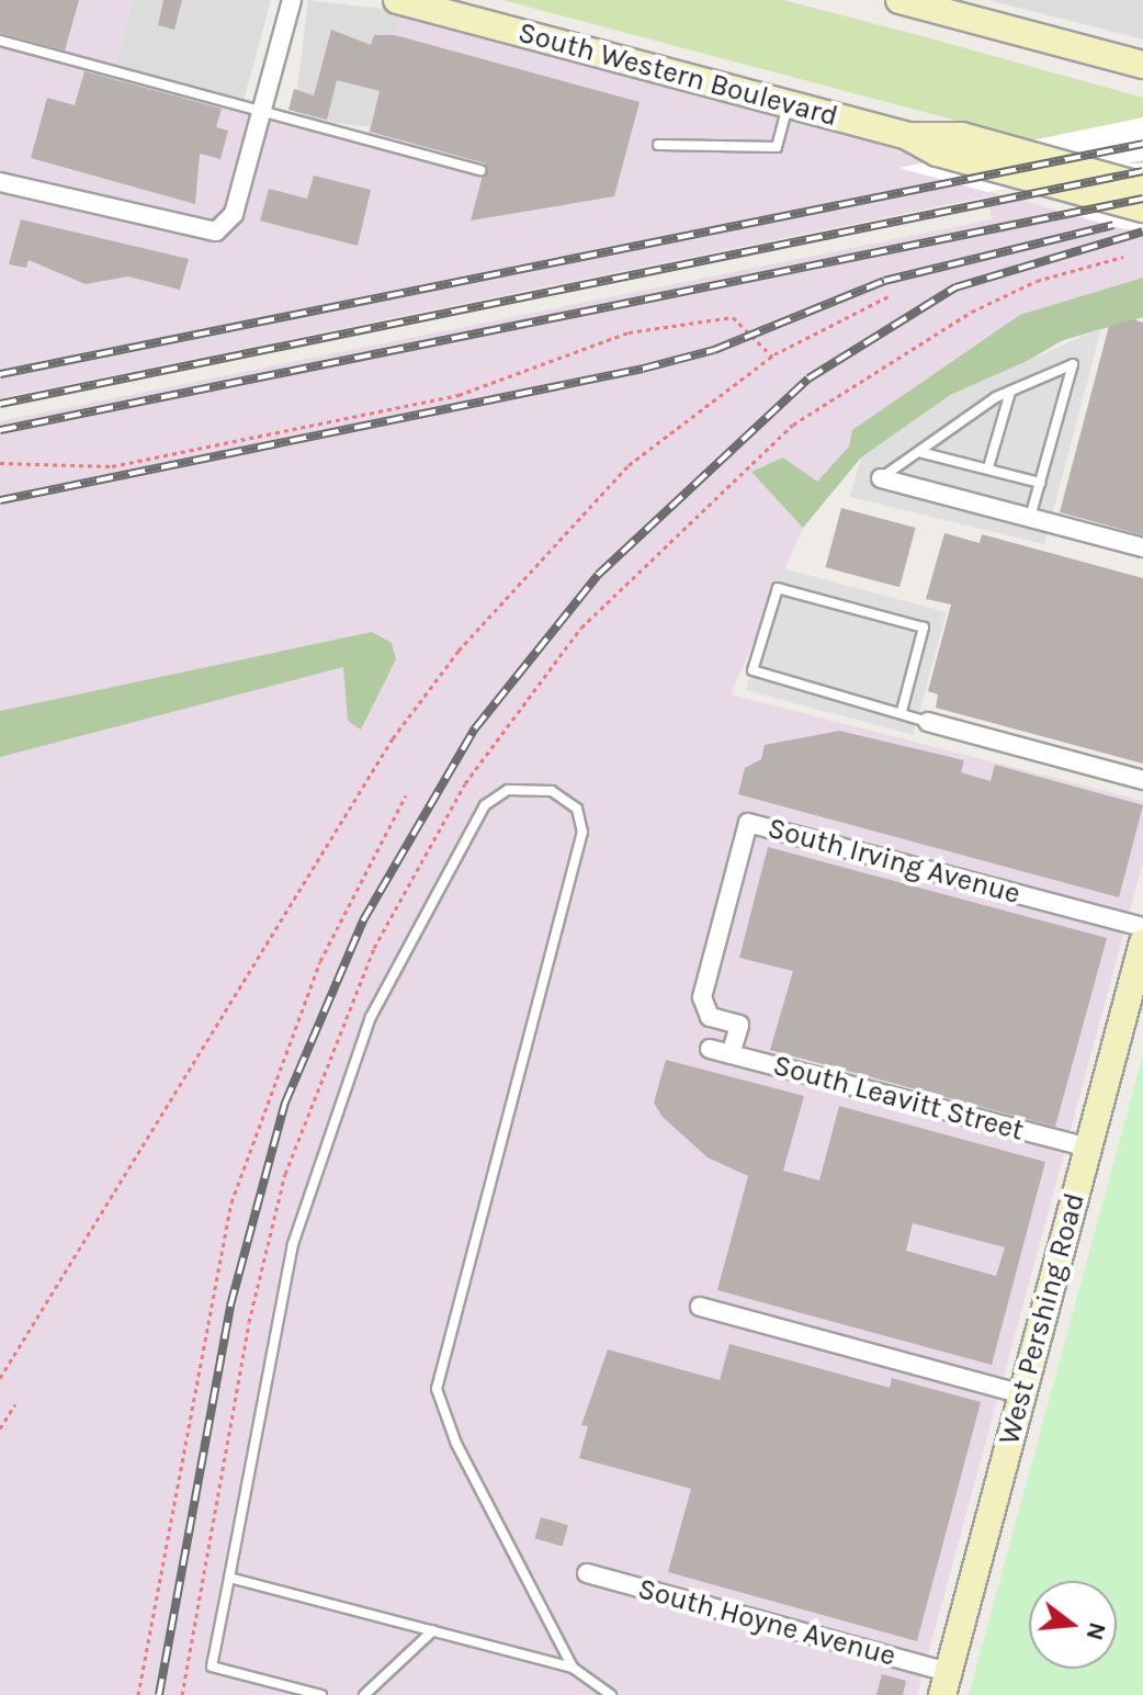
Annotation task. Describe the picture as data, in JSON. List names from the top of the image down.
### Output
{
  "streets": {
    "street": [
      "South Western Boulevard",
      "South Irving Avenue",
      "South Leavitt Street",
      "West Pershing Road",
      "South Hoyne Avenue"
    ]
  },
  "crossings": [
    ["South Irving Avenue", "South Leavitt Street"],
    ["South Leavitt Street", "West Pershing Road"],
    ["West Pershing Road", "South Hoyne Avenue"]
  ],
  "north": "right"
}
